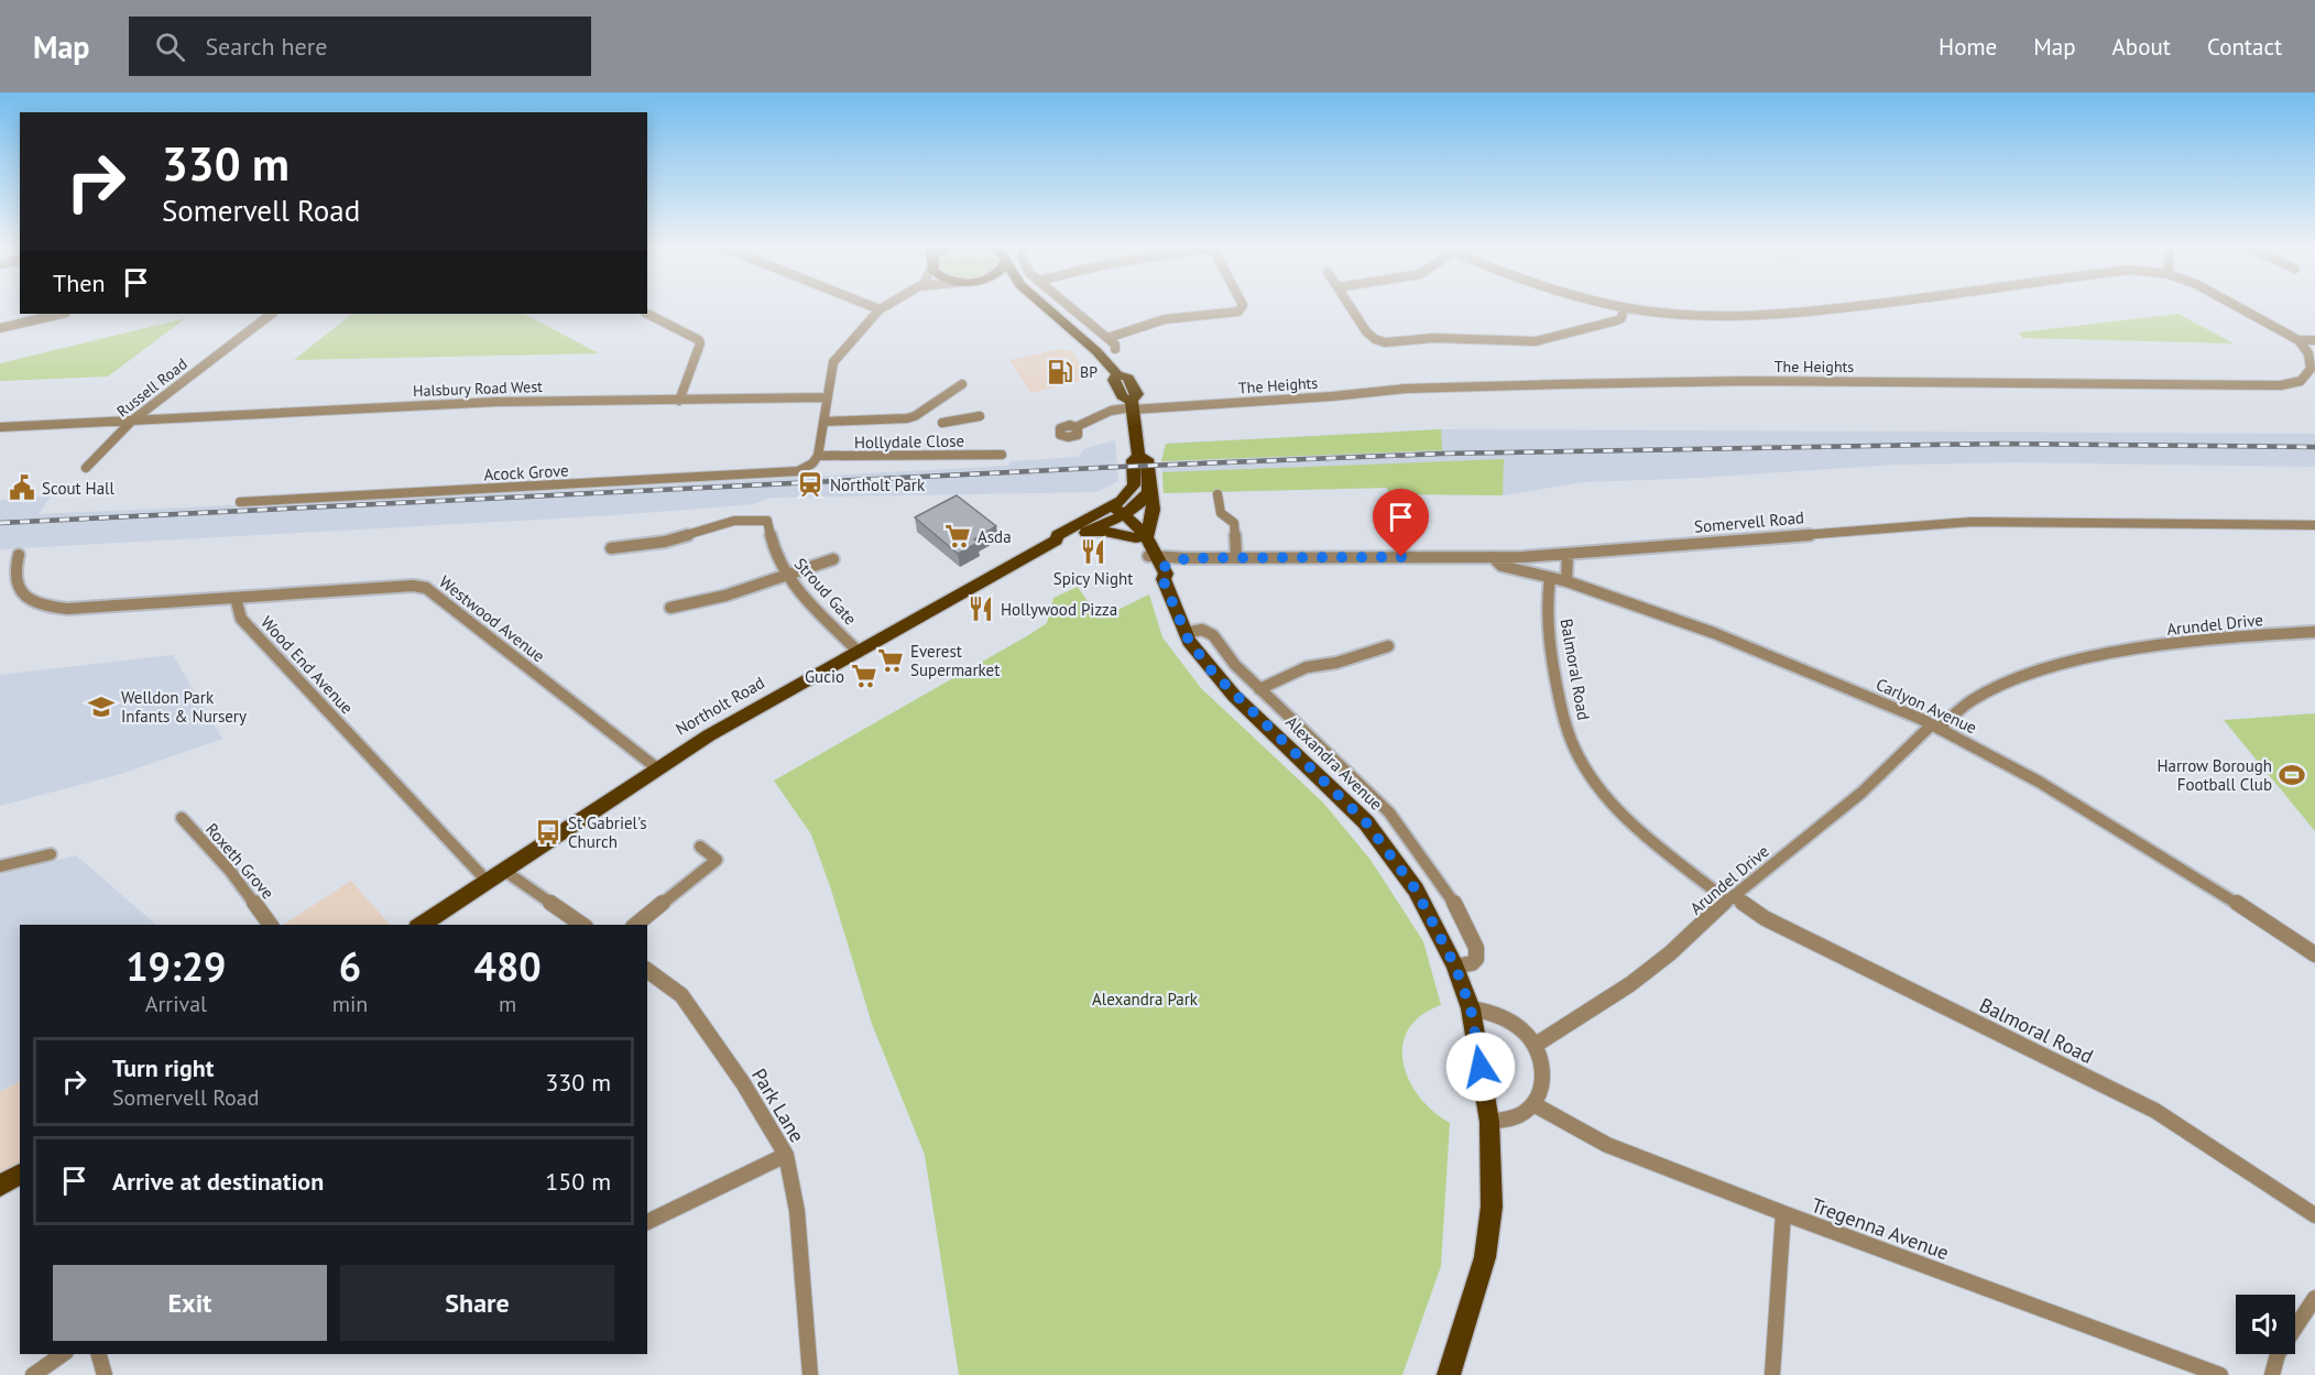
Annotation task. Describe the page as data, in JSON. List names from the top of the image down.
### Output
{
  "streets": {
    "main road": ["Northolt Road", "Alexandra Avenue"],
    "street": [
      "The Heights",
      "Russell Road",
      "Halsbury Road West",
      "Hollydale Close",
      "Acock Grove",
      "Somervell Road",
      "Stroud Gate",
      "Westwood Avenue",
      "Arundel Drive",
      "Wood End Avenue",
      "Balmoral Road",
      "Carlyon Avenue",
      "Roxeth Grove",
      "Park Lane",
      "Tregenna Avenue"
    ]
  },
  "crossings": [
    ["Russell Road", "Halsbury Road West"],
    ["Hollydale Close", "Acock Grove"],
    ["Somervell Road", "Carlyon Avenue"],
    ["Somervell Road", "Alexandra Avenue"],
    ["Stroud Gate", "Northolt Road"],
    ["Westwood Avenue", "Wood End Avenue"],
    ["Westwood Avenue", "Northolt Road"],
    ["Arundel Drive", "Balmoral Road"],
    ["Arundel Drive", "Carlyon Avenue"],
    ["Wood End Avenue", "Northolt Road"],
    ["Balmoral Road", "Carlyon Avenue"],
    ["Northolt Road", "Alexandra Avenue"]
  ],
  "parks": ["Alexandra Park"],
  "places": {
    "fuel station": ["BP"],
    "station": ["Northolt Park"],
    "public building": ["Scout Hall"],
    "supermarket": ["Asda", "Everest Supermarket", "Gucio"],
    "restaurant": ["Spicy Night", "Hollywood Pizza"],
    "school or university": ["Welldon Park Infants & Nursery"],
    "sports": ["Harrow Borough Football Club"],
    "bus stop": ["St Gabriel's Church"]
  },
  "page": {
    "header": "Map",
    "search": "Search here",
    "nav": [
      "Home",
      "Map",
      "About",
      "Contact"
    ],
    "turn": ["330 m", "Somervell Road"],
    "then": "Then",
    "eta": [
      "19:29",
      "Arrival",
      "6",
      "min",
      "480",
      "m"
    ],
    "list": [
      {
        "name": "Turn right",
        "note": "Somervell Road",
        "value": "330 m"
      },
      {
        "name": "Arrive at destination",
        "value": "150 m"
      }
    ],
    "buttons": ["Exit", "Share"]
  }
}
